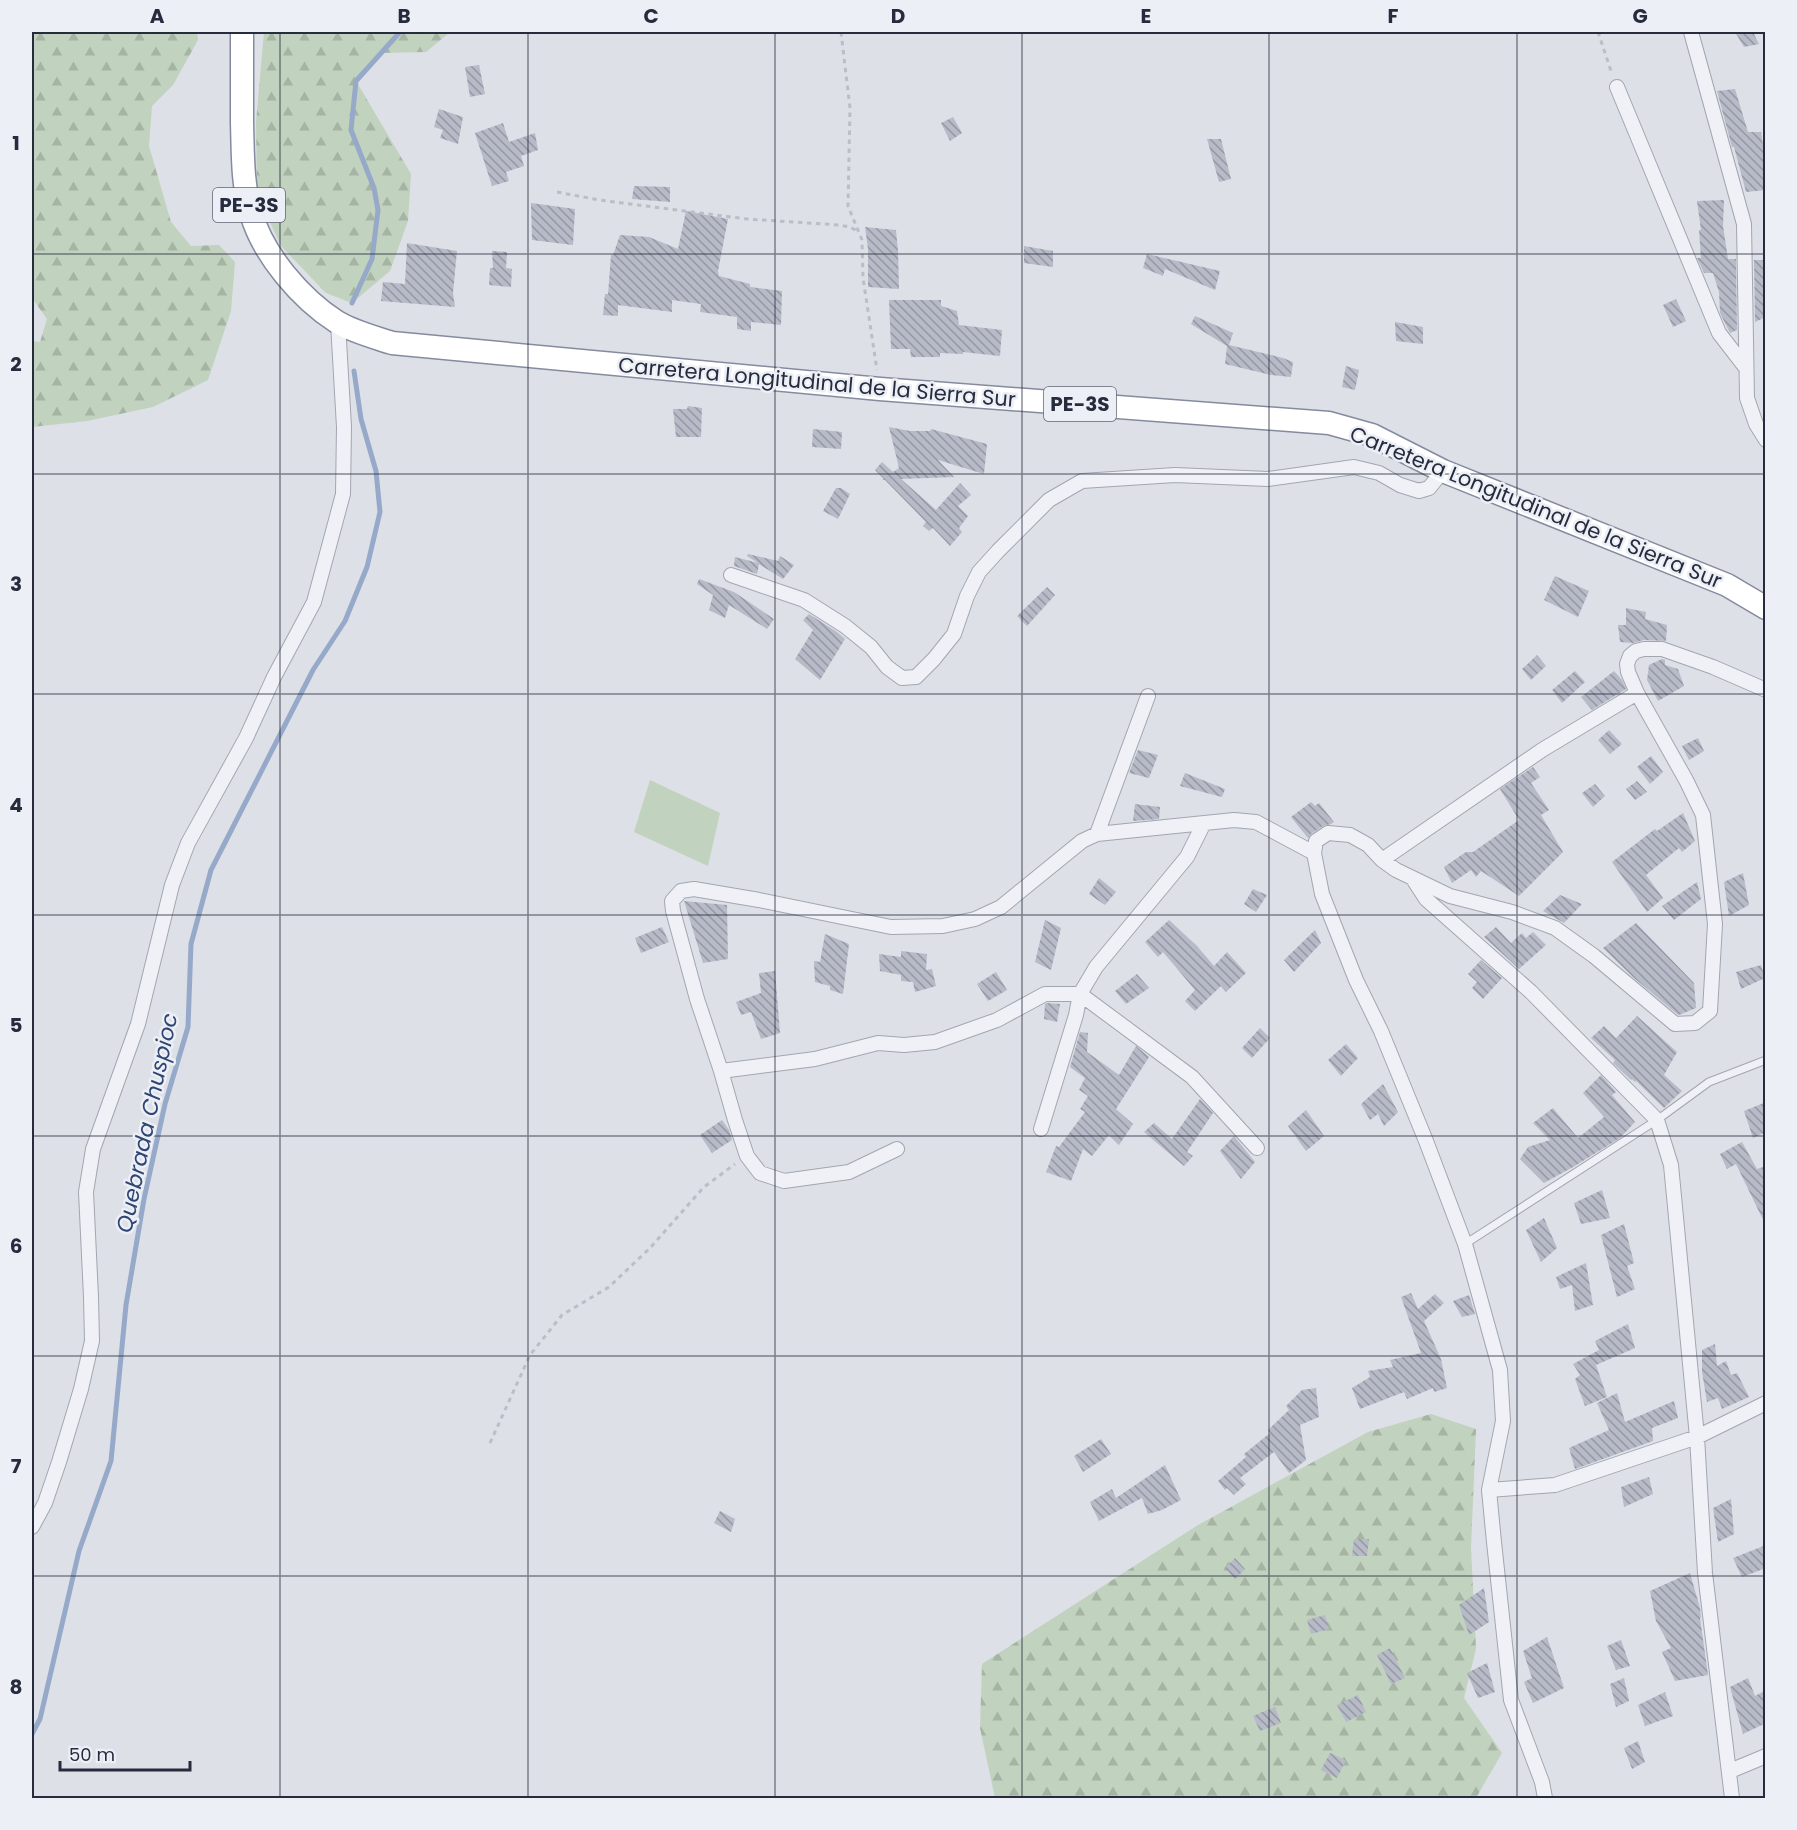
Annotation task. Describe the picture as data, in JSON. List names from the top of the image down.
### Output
{
  "streets": {
    "highway": ["PE-3S", "Carretera Longitudinal de la Sierra Sur"]
  },
  "water": ["Quebrada Chuspioc"],
  "scale_bar": "50 m",
  "grid": {
    "columns": [
      "A",
      "B",
      "C",
      "D",
      "E",
      "F",
      "G"
    ],
    "rows": [
      "1",
      "2",
      "3",
      "4",
      "5",
      "6",
      "7",
      "8"
    ]
  }
}
